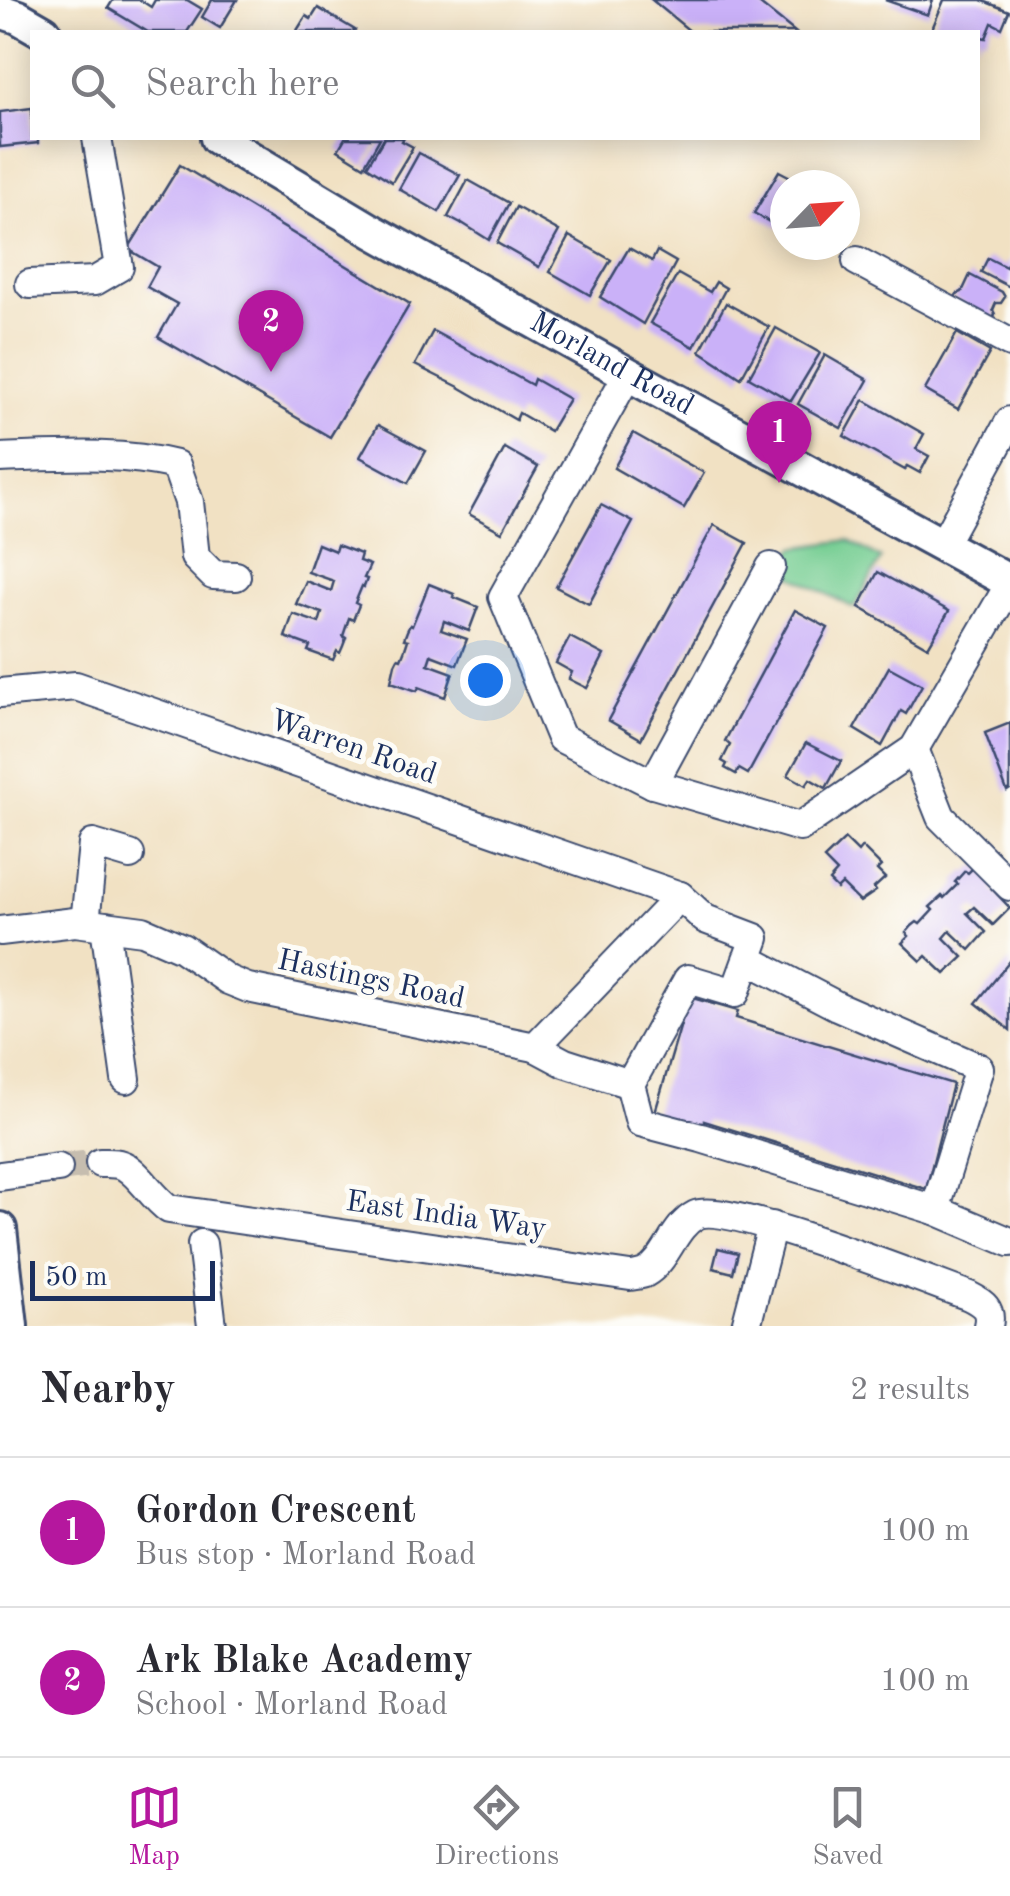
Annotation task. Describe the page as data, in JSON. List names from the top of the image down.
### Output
{
  "streets": {
    "main road": ["Morland Road"],
    "street": ["Warren Road", "Hastings Road", "East India Way"]
  },
  "scale_bar": "50 m",
  "north": "top right",
  "page": {
    "search": "Search here",
    "pins": ["2", "1"],
    "scale": "50 m",
    "heading": ["Nearby", "2 results"],
    "list": [
      {
        "mark": "1",
        "name": "Gordon Crescent",
        "note": "Bus stop · Morland Road",
        "value": "100 m"
      },
      {
        "mark": "2",
        "name": "Ark Blake Academy",
        "note": "School · Morland Road",
        "value": "100 m"
      }
    ],
    "nav": ["Map", "Directions", "Saved"]
  }
}
